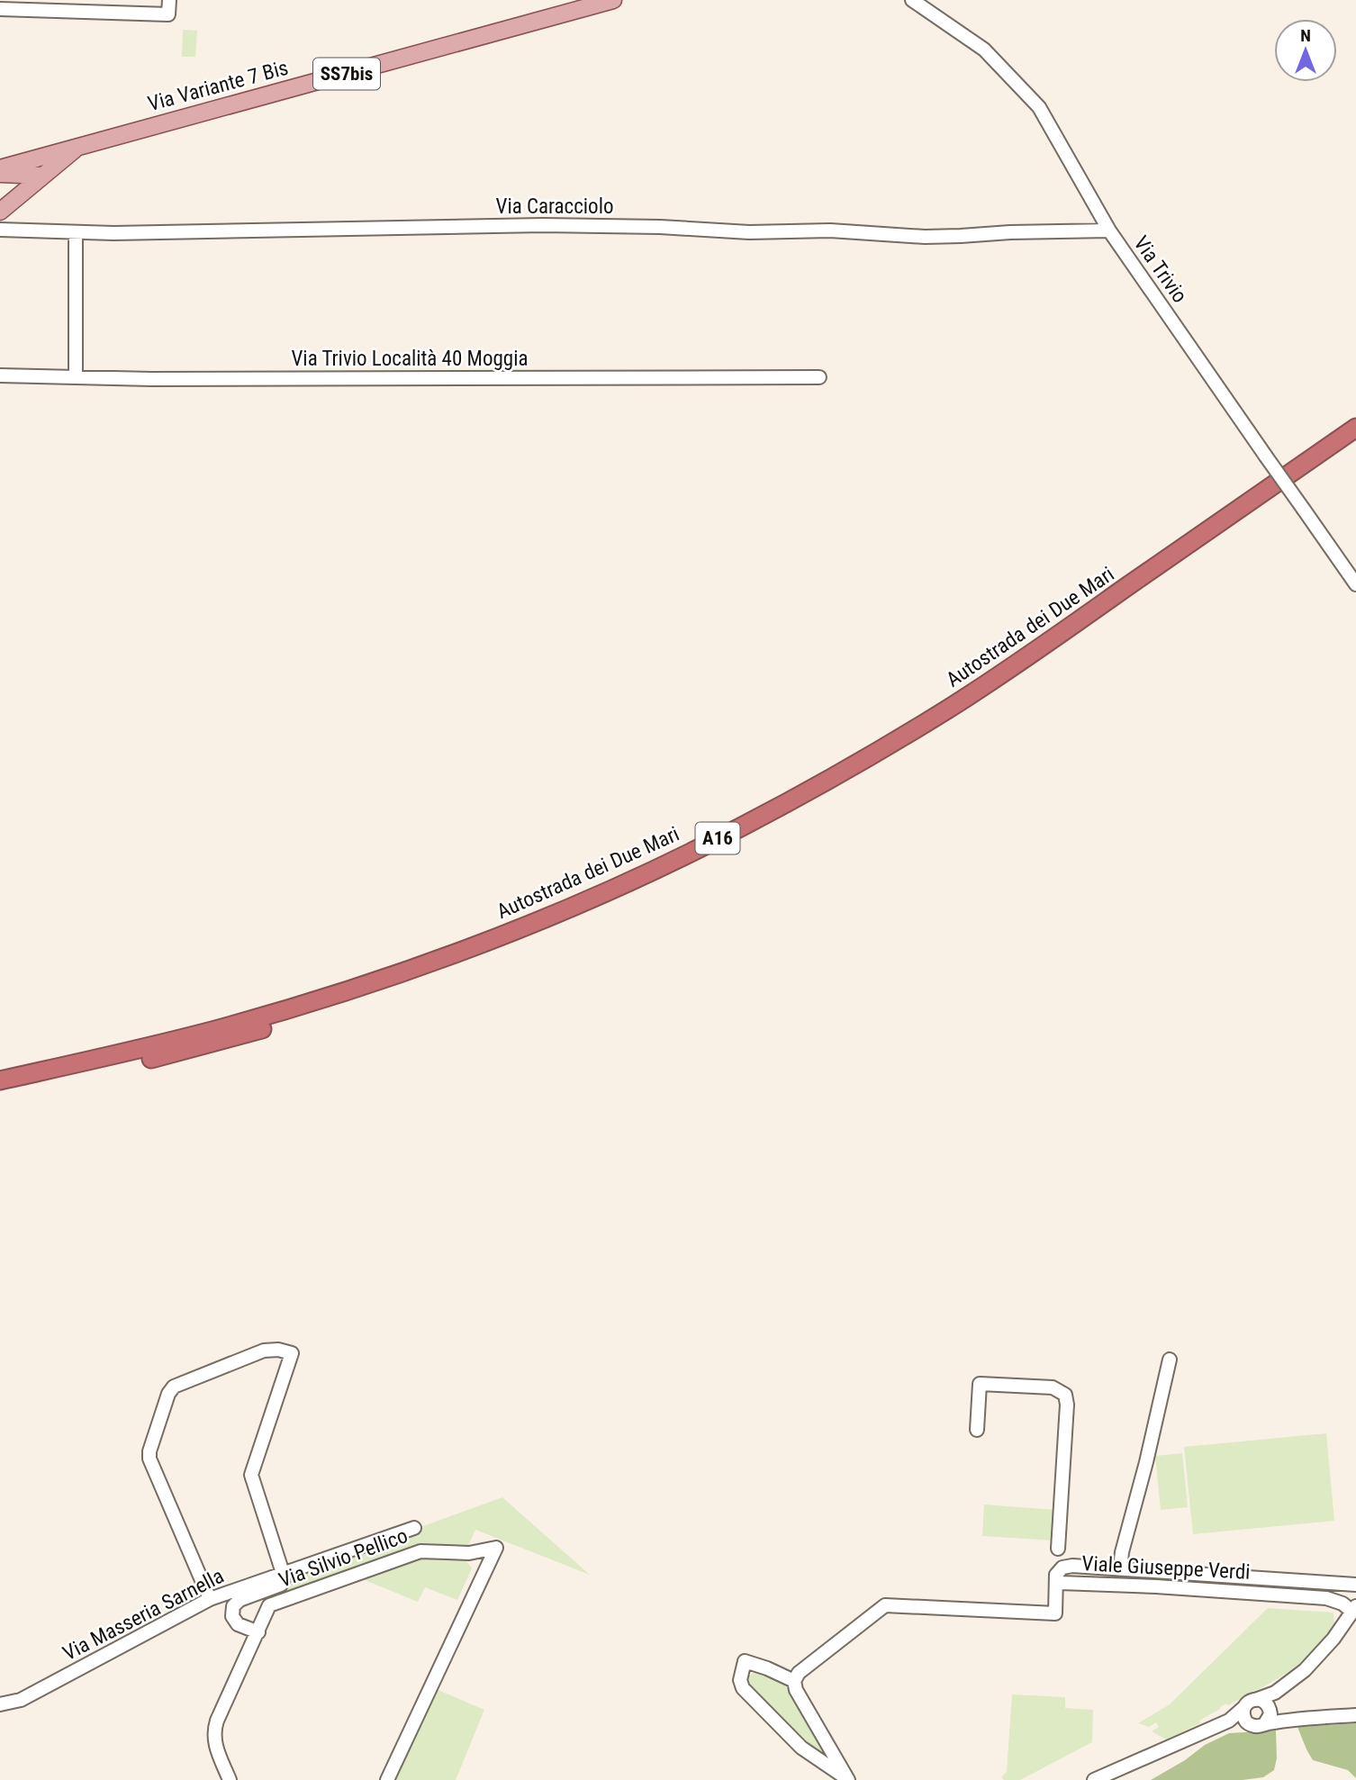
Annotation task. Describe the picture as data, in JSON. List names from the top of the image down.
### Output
{
  "streets": {
    "highway": ["Autostrada dei Due Mari", "A16"],
    "main road": ["SS7bis", "Via Variante 7 Bis"],
    "street": [
      "Via Caracciolo",
      "Via Trivio",
      "Via Trivio Località 40 Moggia",
      "Via Silvio Pellico",
      "Viale Giuseppe Verdi",
      "Via Masseria Sarnella"
    ]
  },
  "crossings": [
    ["Via Caracciolo", "Via Trivio"],
    ["Via Silvio Pellico", "Via Masseria Sarnella"]
  ],
  "north": "top"
}
